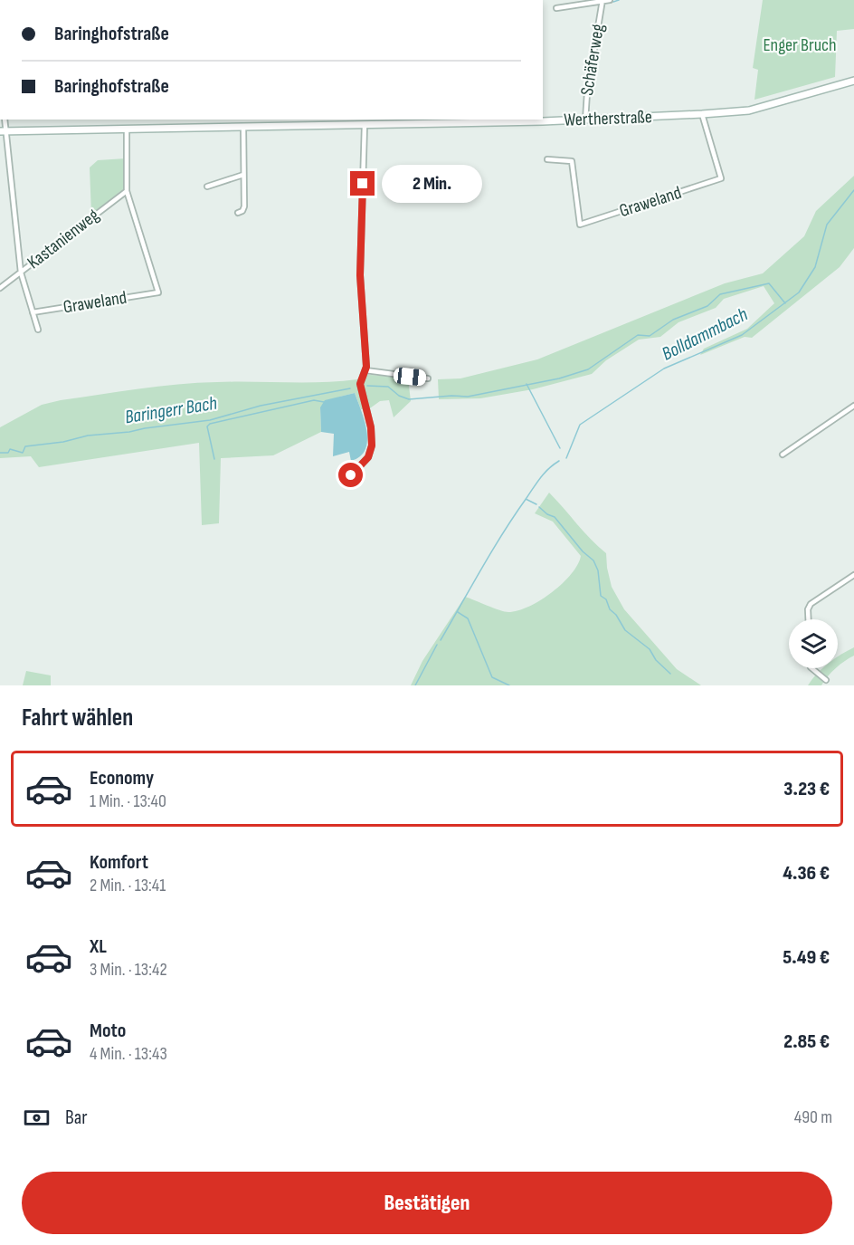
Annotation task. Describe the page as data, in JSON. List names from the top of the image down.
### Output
{
  "streets": {
    "main road": ["Wertherstraße"],
    "street": ["Schäferweg", "Graweland", "Kastanienweg"]
  },
  "crossings": [
    ["Schäferweg", "Wertherstraße"],
    ["Wertherstraße", "Graweland"],
    ["Graweland", "Kastanienweg"]
  ],
  "water": ["Bolldammbach", "Baringerr Bach"],
  "parks": ["Enger Bruch"],
  "page": {
    "banner": ["Baringhofstraße", "Baringhofstraße"],
    "bubble": "2 Min.",
    "heading": "Fahrt wählen",
    "list": [
      {
        "name": "Economy",
        "note": "1 Min. · 13:40",
        "value": "3.23 €"
      },
      {
        "name": "Komfort",
        "note": "2 Min. · 13:41",
        "value": "4.36 €"
      },
      {
        "name": "XL",
        "note": "3 Min. · 13:42",
        "value": "5.49 €"
      },
      {
        "name": "Moto",
        "note": "4 Min. · 13:43",
        "value": "2.85 €"
      }
    ],
    "pay": ["Bar", "490 m"],
    "buttons": "Bestätigen"
  }
}
